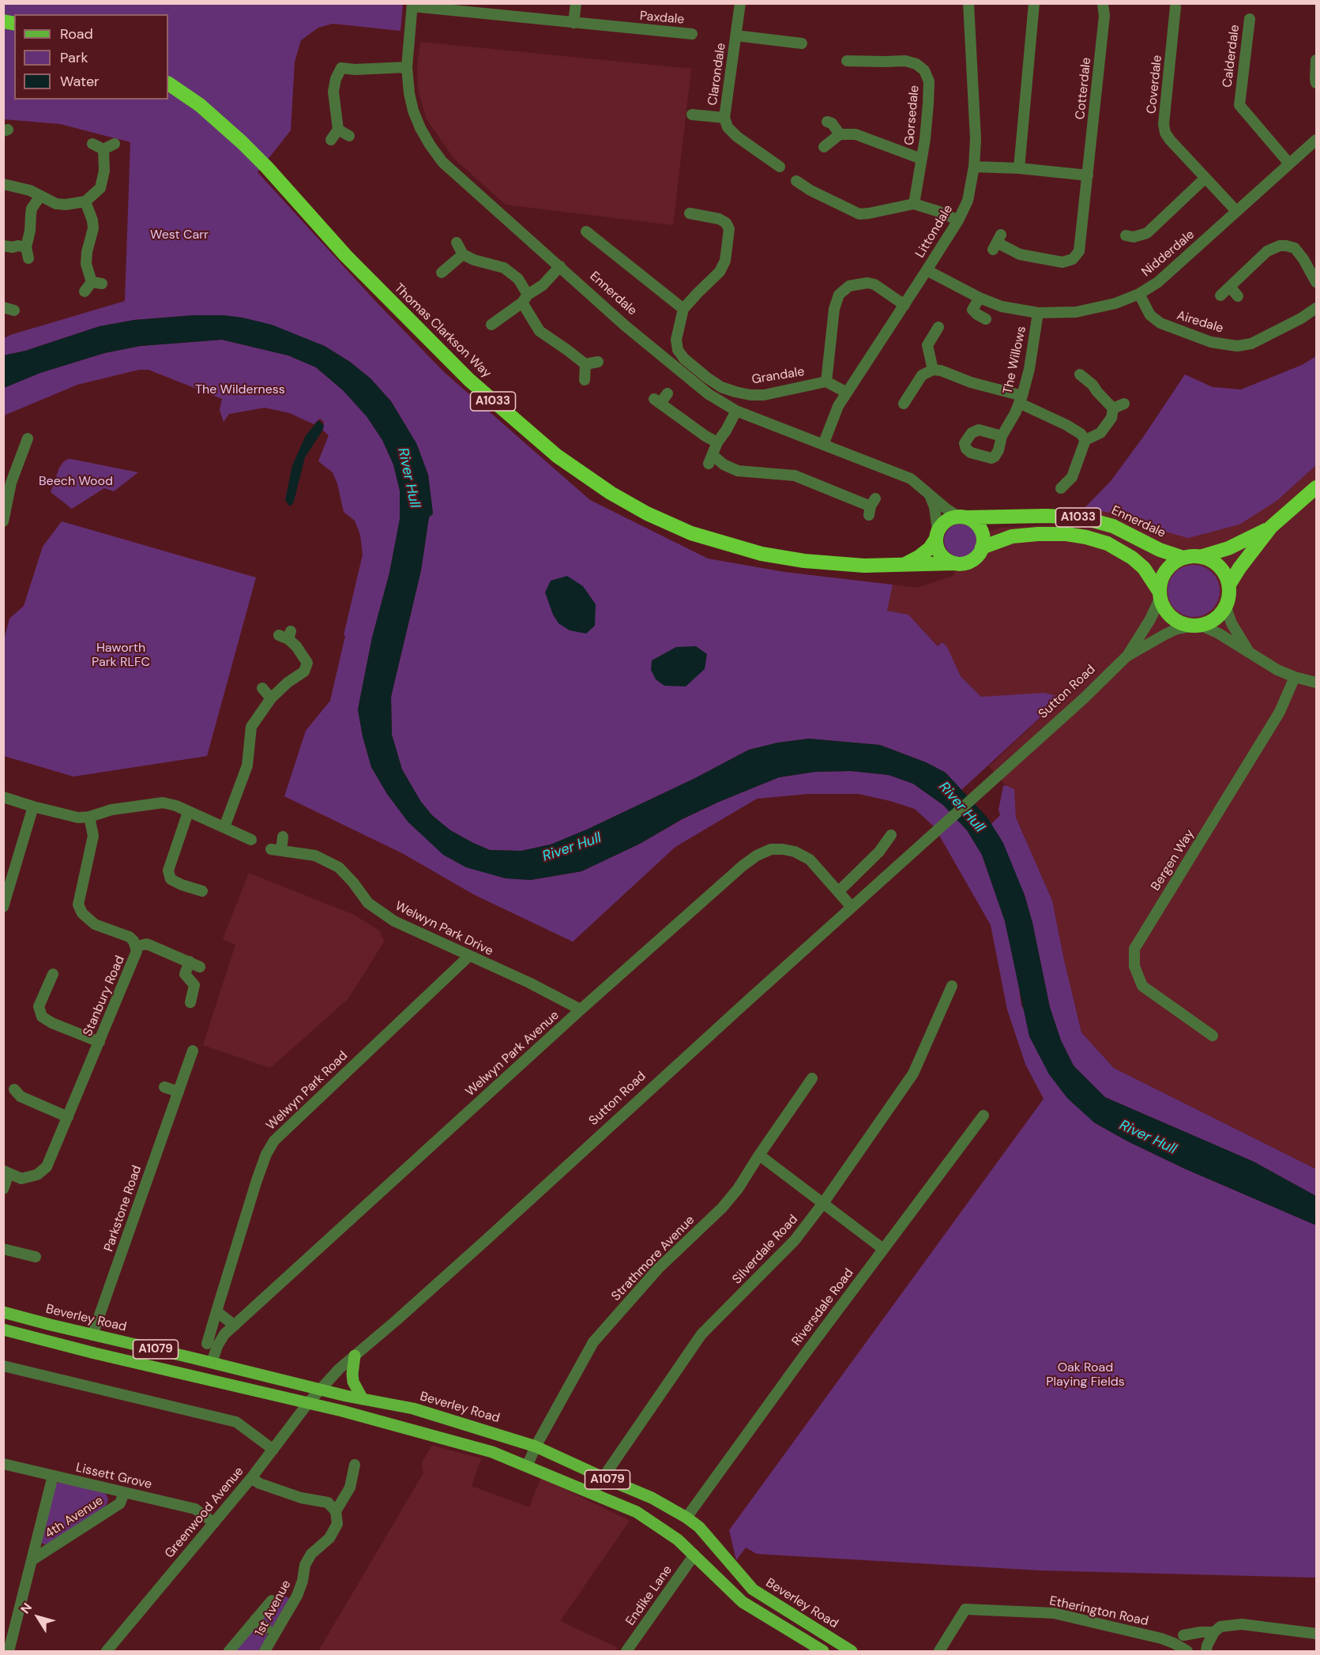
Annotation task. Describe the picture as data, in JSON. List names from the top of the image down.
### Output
{
  "streets": {
    "highway": ["Ennerdale", "Thomas Clarkson Way", "A1033"],
    "main road": ["Beverley Road", "A1079"],
    "street": [
      "Paxdale",
      "Calderdale",
      "Clarondale",
      "Coverdale",
      "Cotterdale",
      "Gorsedale",
      "Littondale",
      "Nidderdale",
      "Airedale",
      "The Willows",
      "Grandale",
      "Sutton Road",
      "Bergen Way",
      "Welwyn Park Drive",
      "Stanbury Road",
      "Welwyn Park Avenue",
      "Welwyn Park Road",
      "Parkstone Road",
      "Silverdale Road",
      "Strathmore Avenue",
      "Riversdale Road",
      "Lissett Grove",
      "Greenwood Avenue",
      "4th Avenue",
      "Endike Lane",
      "1st Avenue",
      "Etherington Road"
    ]
  },
  "crossings": [
    ["Paxdale", "Ennerdale"],
    ["Calderdale", "Nidderdale"],
    ["Coverdale", "Nidderdale"],
    ["Littondale", "Nidderdale"],
    ["Littondale", "Ennerdale"],
    ["Nidderdale", "Airedale"],
    ["Nidderdale", "The Willows"],
    ["Ennerdale", "A1033"],
    ["Ennerdale", "Sutton Road"],
    ["Thomas Clarkson Way", "A1033"],
    ["A1033", "Sutton Road"],
    ["Sutton Road", "Welwyn Park Avenue"],
    ["Sutton Road", "Beverley Road"],
    ["Sutton Road", "Greenwood Avenue"],
    ["Welwyn Park Drive", "Welwyn Park Avenue"],
    ["Welwyn Park Drive", "Welwyn Park Road"],
    ["Welwyn Park Avenue", "Beverley Road"],
    ["Parkstone Road", "Beverley Road"],
    ["Silverdale Road", "Beverley Road"],
    ["Silverdale Road", "A1079"],
    ["Strathmore Avenue", "Beverley Road"],
    ["Strathmore Avenue", "A1079"],
    ["Riversdale Road", "Beverley Road"],
    ["Beverley Road", "Greenwood Avenue"],
    ["A1079", "Greenwood Avenue"],
    ["A1079", "Endike Lane"],
    ["Lissett Grove", "Greenwood Avenue"],
    ["Lissett Grove", "4th Avenue"]
  ],
  "water": ["River Hull"],
  "parks": [
    "West Carr",
    "The Wilderness",
    "Beech Wood",
    "Haworth Park RLFC",
    "Oak Road Playing Fields"
  ],
  "legend": ["Road", "Park", "Water"],
  "north": "top left"
}
